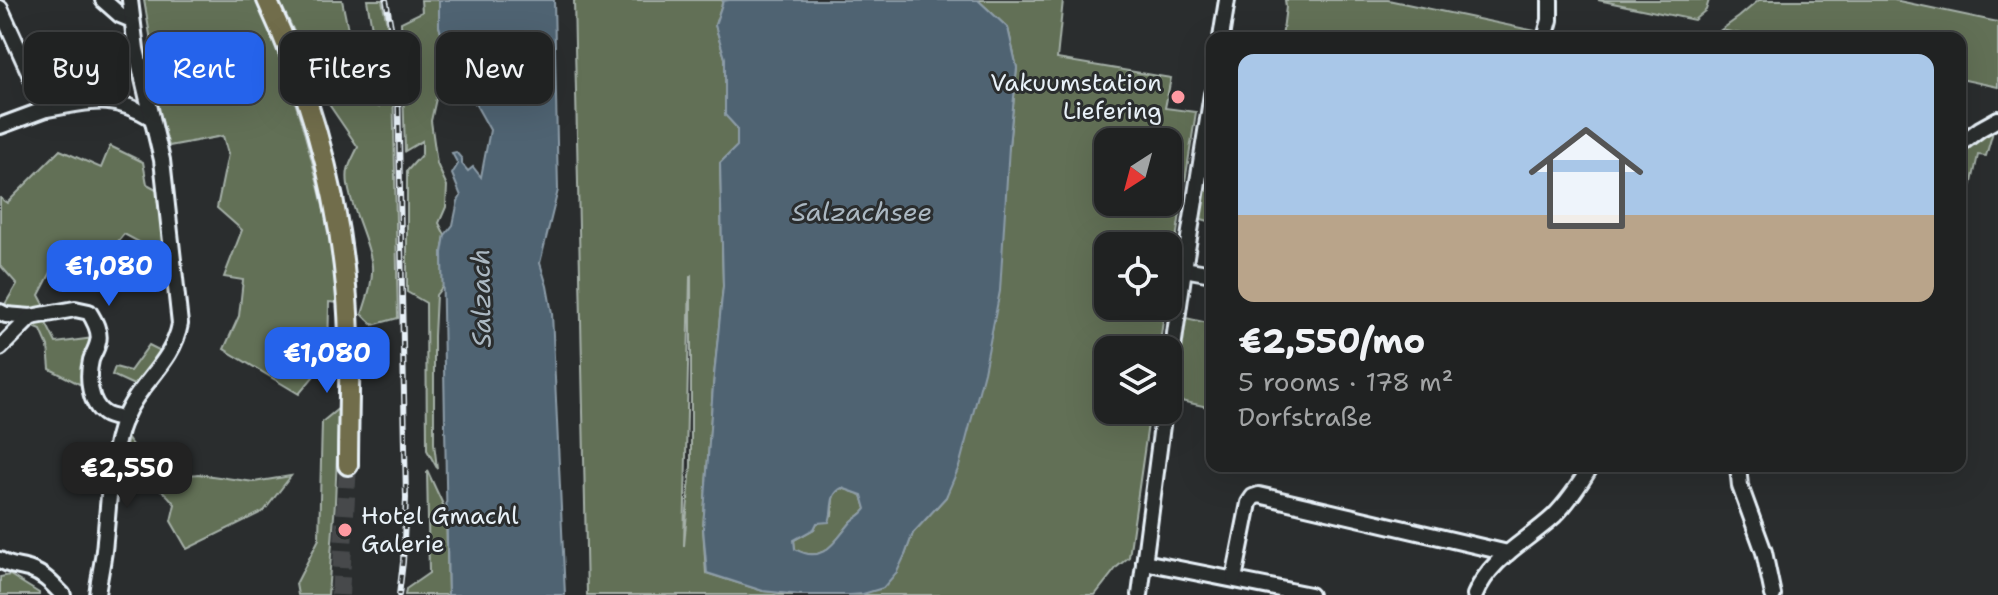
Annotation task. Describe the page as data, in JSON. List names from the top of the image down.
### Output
{
  "water": ["Salzachsee", "Salzach"],
  "places": ["Vakuumstation Liefering", "Hotel Gmachl Galerie"],
  "north": "bottom left",
  "page": {
    "chip": [
      "Buy",
      "Rent",
      "Filters",
      "New"
    ],
    "list": [
      {
        "name": "€2,550/mo",
        "note": "5 rooms · 178 m² · Dorfstraße"
      }
    ],
    "price": ["€1,080", "€1,080", "€2,550"]
  }
}
